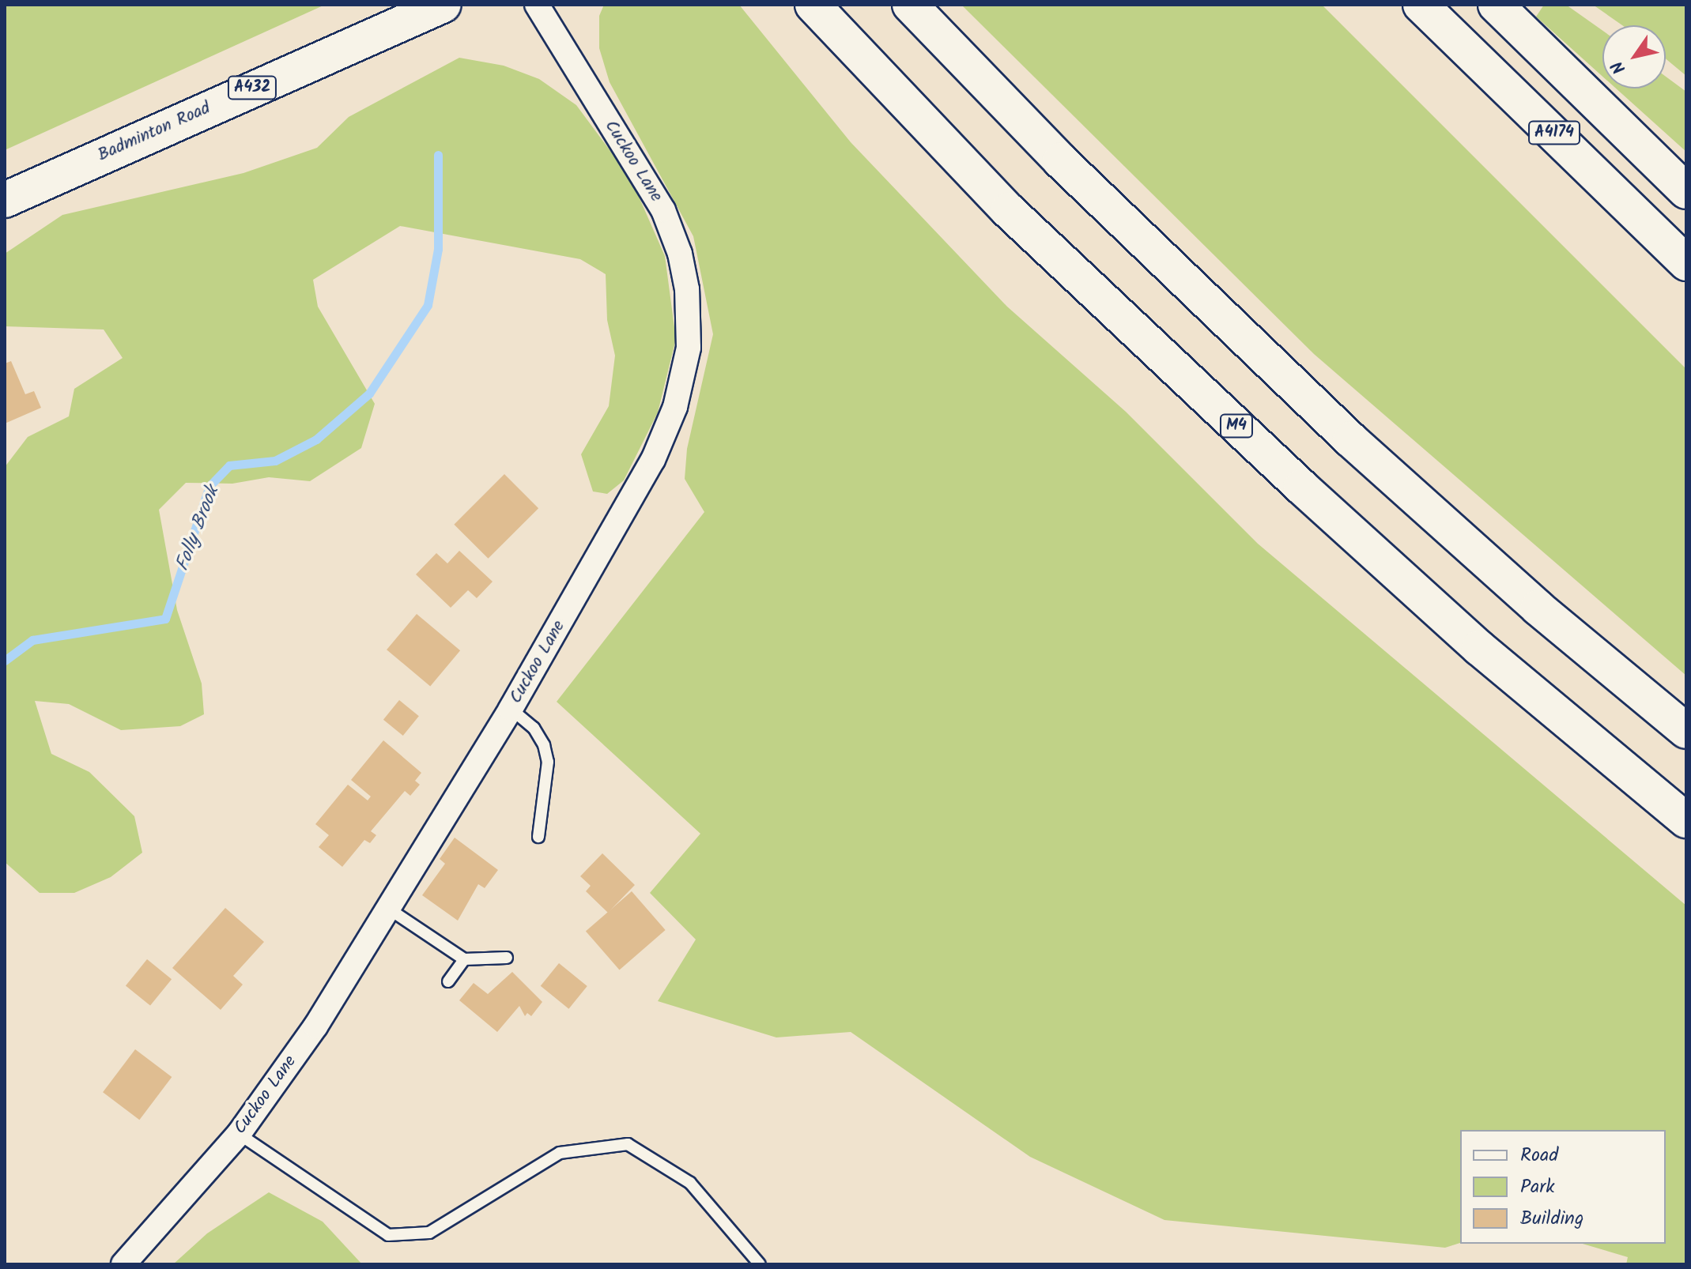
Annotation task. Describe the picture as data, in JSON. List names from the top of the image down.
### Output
{
  "streets": {
    "main road": [
      "A432",
      "Badminton Road",
      "A4174",
      "M4"
    ],
    "street": ["Cuckoo Lane"]
  },
  "water": ["Folly Brook"],
  "legend": ["Road", "Park", "Building"],
  "north": "bottom left"
}
